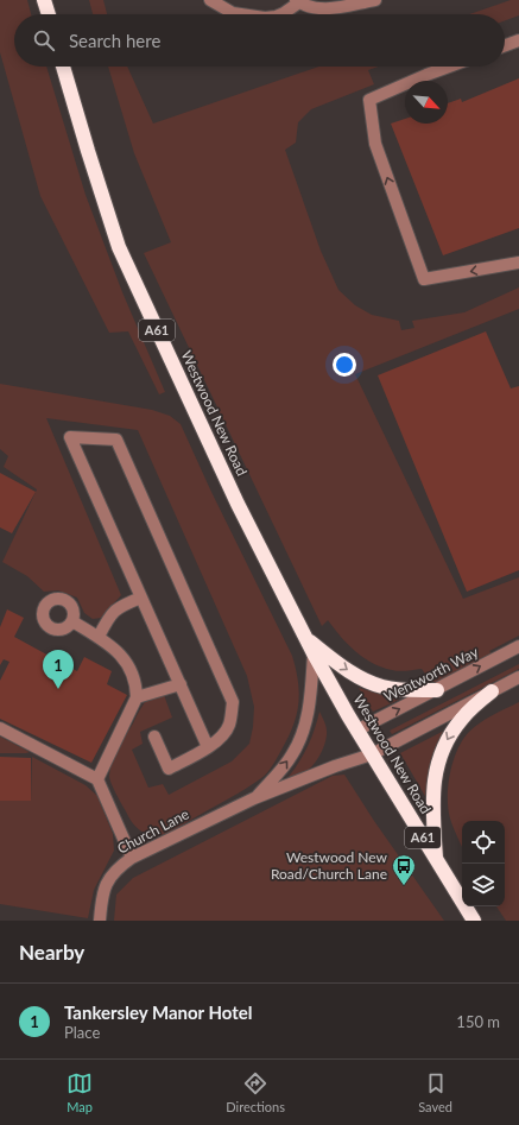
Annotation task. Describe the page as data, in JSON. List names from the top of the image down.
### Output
{
  "streets": {
    "highway": ["A61", "Westwood New Road"],
    "street": ["Wentworth Way", "Church Lane"]
  },
  "crossings": [
    ["A61", "Westwood New Road"],
    ["A61", "Church Lane"],
    ["Westwood New Road", "Wentworth Way"],
    ["Westwood New Road", "Church Lane"]
  ],
  "places": {
    "bus stop": ["Westwood New Road/Church Lane"]
  },
  "north": "bottom right",
  "page": {
    "search": "Search here",
    "pins": "1",
    "heading": "Nearby",
    "list": [
      {
        "mark": "1",
        "name": "Tankersley Manor Hotel",
        "note": "Place",
        "value": "150 m"
      }
    ],
    "nav": ["Map", "Directions", "Saved"]
  }
}
